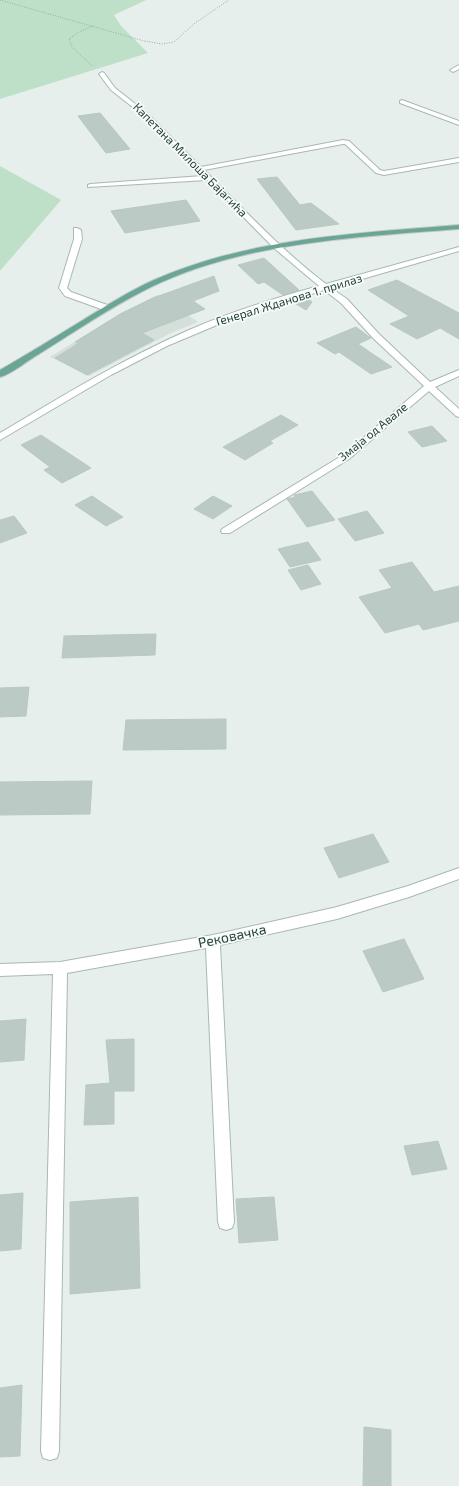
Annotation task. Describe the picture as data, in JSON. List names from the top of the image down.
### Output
{
  "streets": {
    "street": [
      "Капетана Милоша Бајагића",
      "Генерал Жданова 1. прилаз",
      "Змаја од Авале",
      "Рековачка"
    ]
  },
  "crossings": [
    ["Капетана Милоша Бајагића", "Генерал Жданова 1. прилаз"],
    ["Капетана Милоша Бајагића", "Змаја од Авале"]
  ]
}
